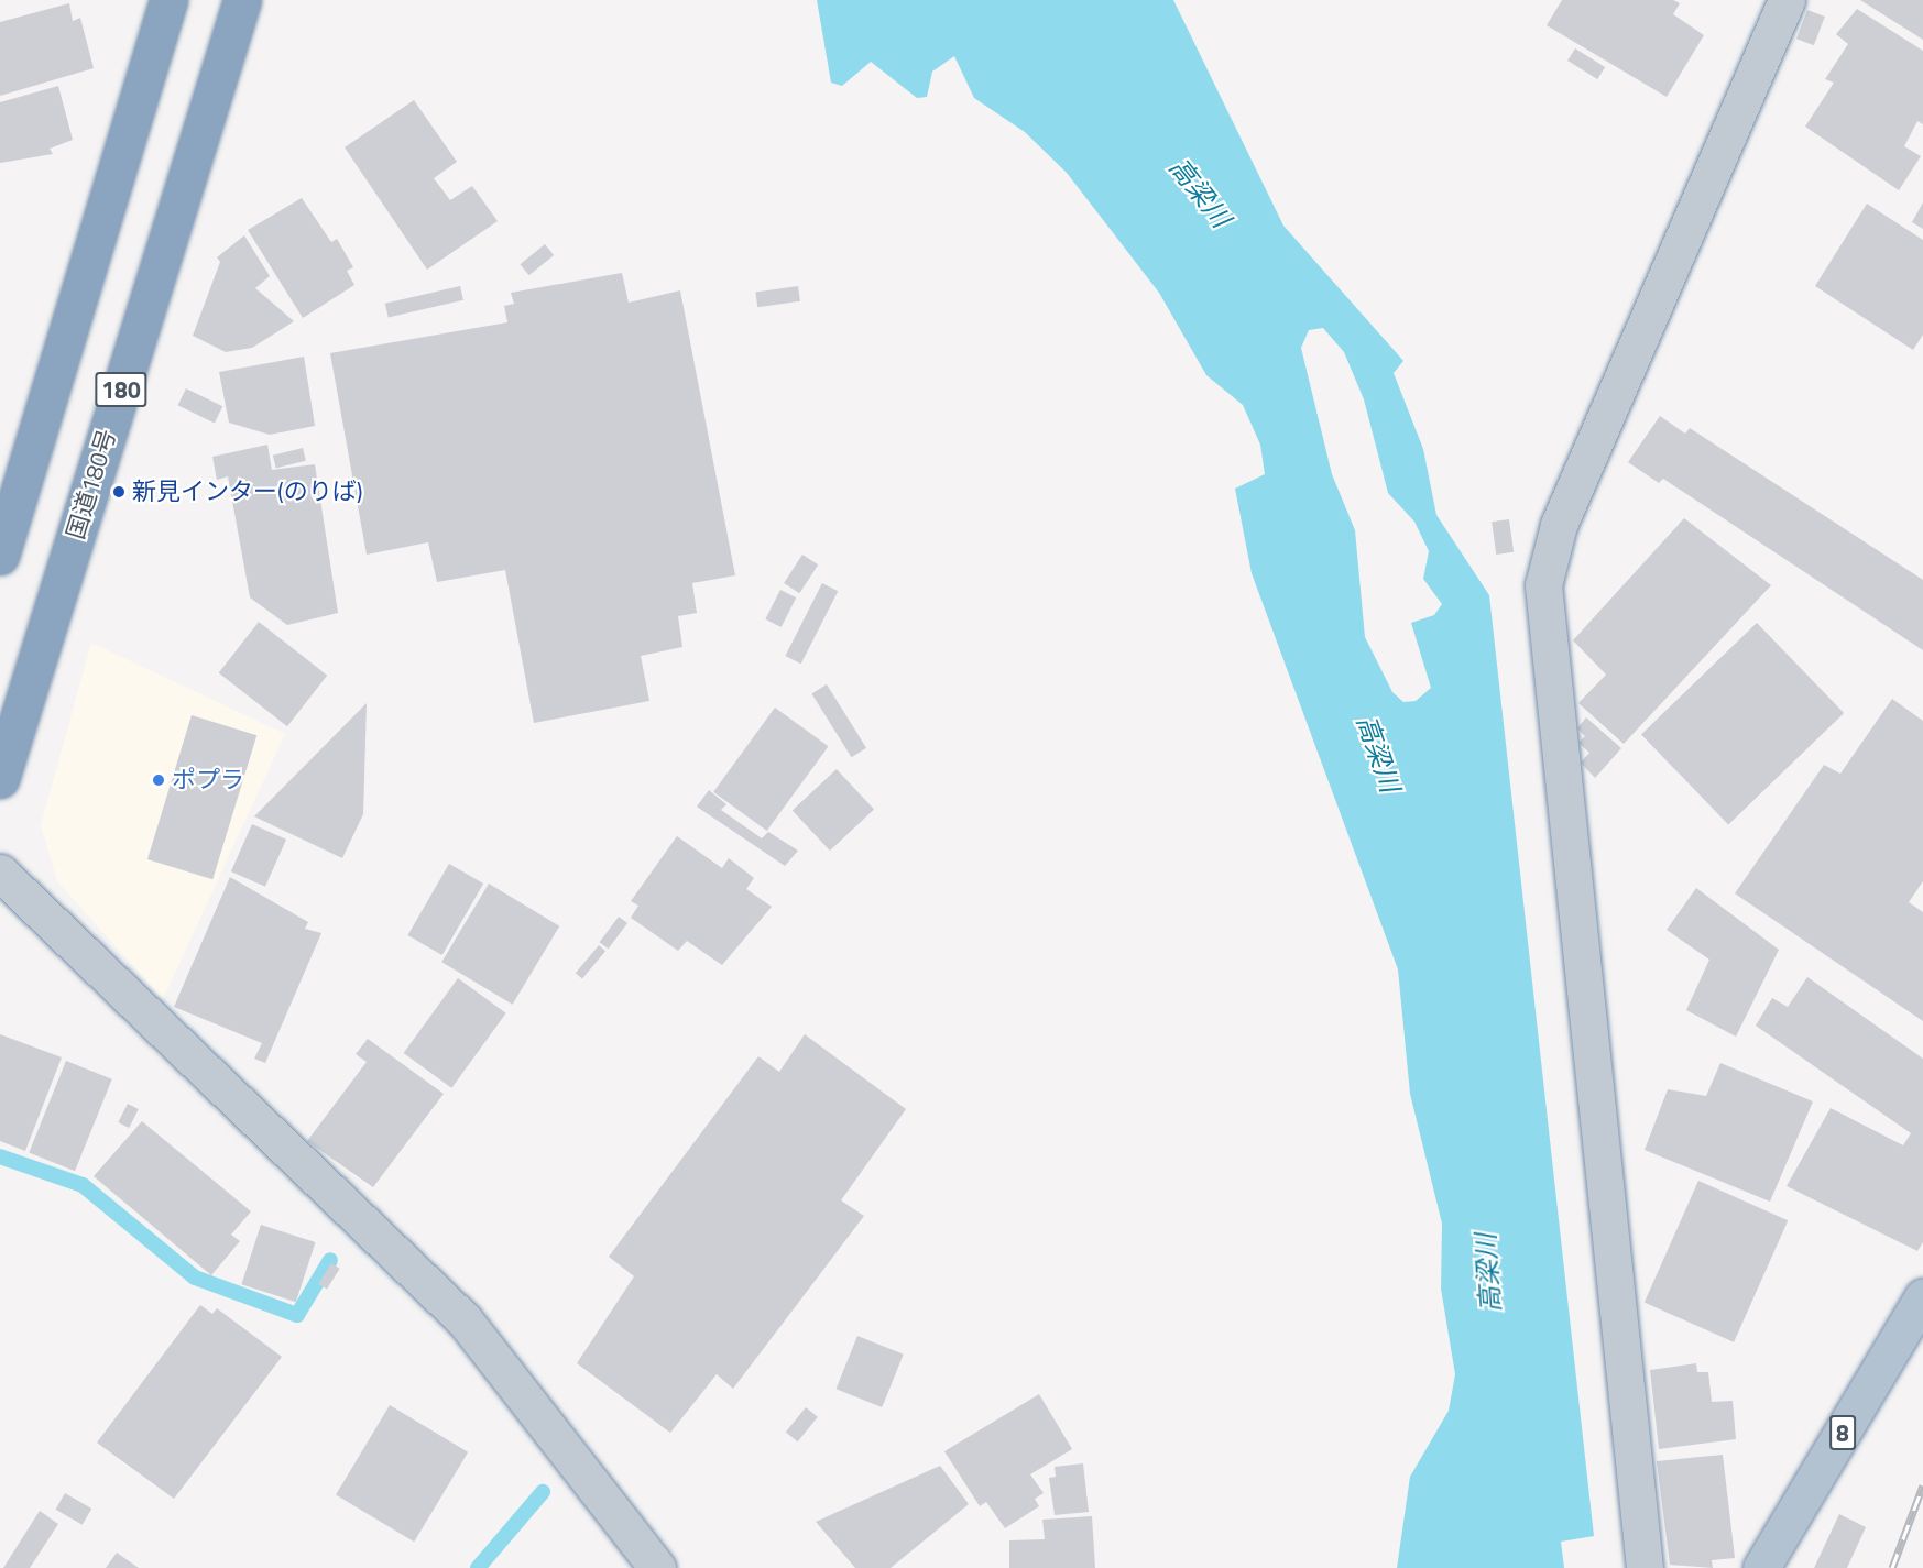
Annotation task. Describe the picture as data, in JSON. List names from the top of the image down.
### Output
{
  "streets": {
    "highway": ["180", "国道180号"],
    "main road": ["8"]
  },
  "water": ["高梁川"],
  "places": ["新見インター(のりば)", "ポプラ"]
}
